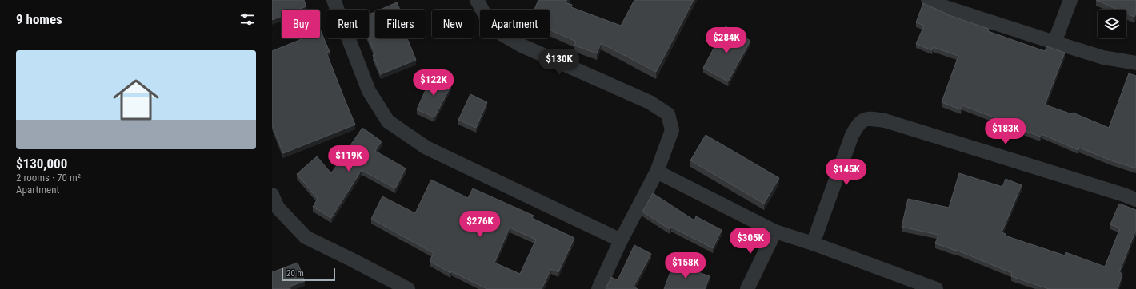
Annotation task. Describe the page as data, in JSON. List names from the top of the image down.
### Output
{
  "scale_bar": "20 m",
  "page": {
    "heading": "9 homes",
    "chip": [
      "Buy",
      "Rent",
      "Filters",
      "New",
      "Apartment"
    ],
    "price": [
      "$284K",
      "$130K",
      "$122K",
      "$183K",
      "$119K",
      "$145K",
      "$276K",
      "$305K",
      "$158K"
    ],
    "list": [
      {
        "name": "$130,000",
        "note": "2 rooms · 70 m² · Apartment"
      }
    ],
    "scale": "20 m"
  }
}
